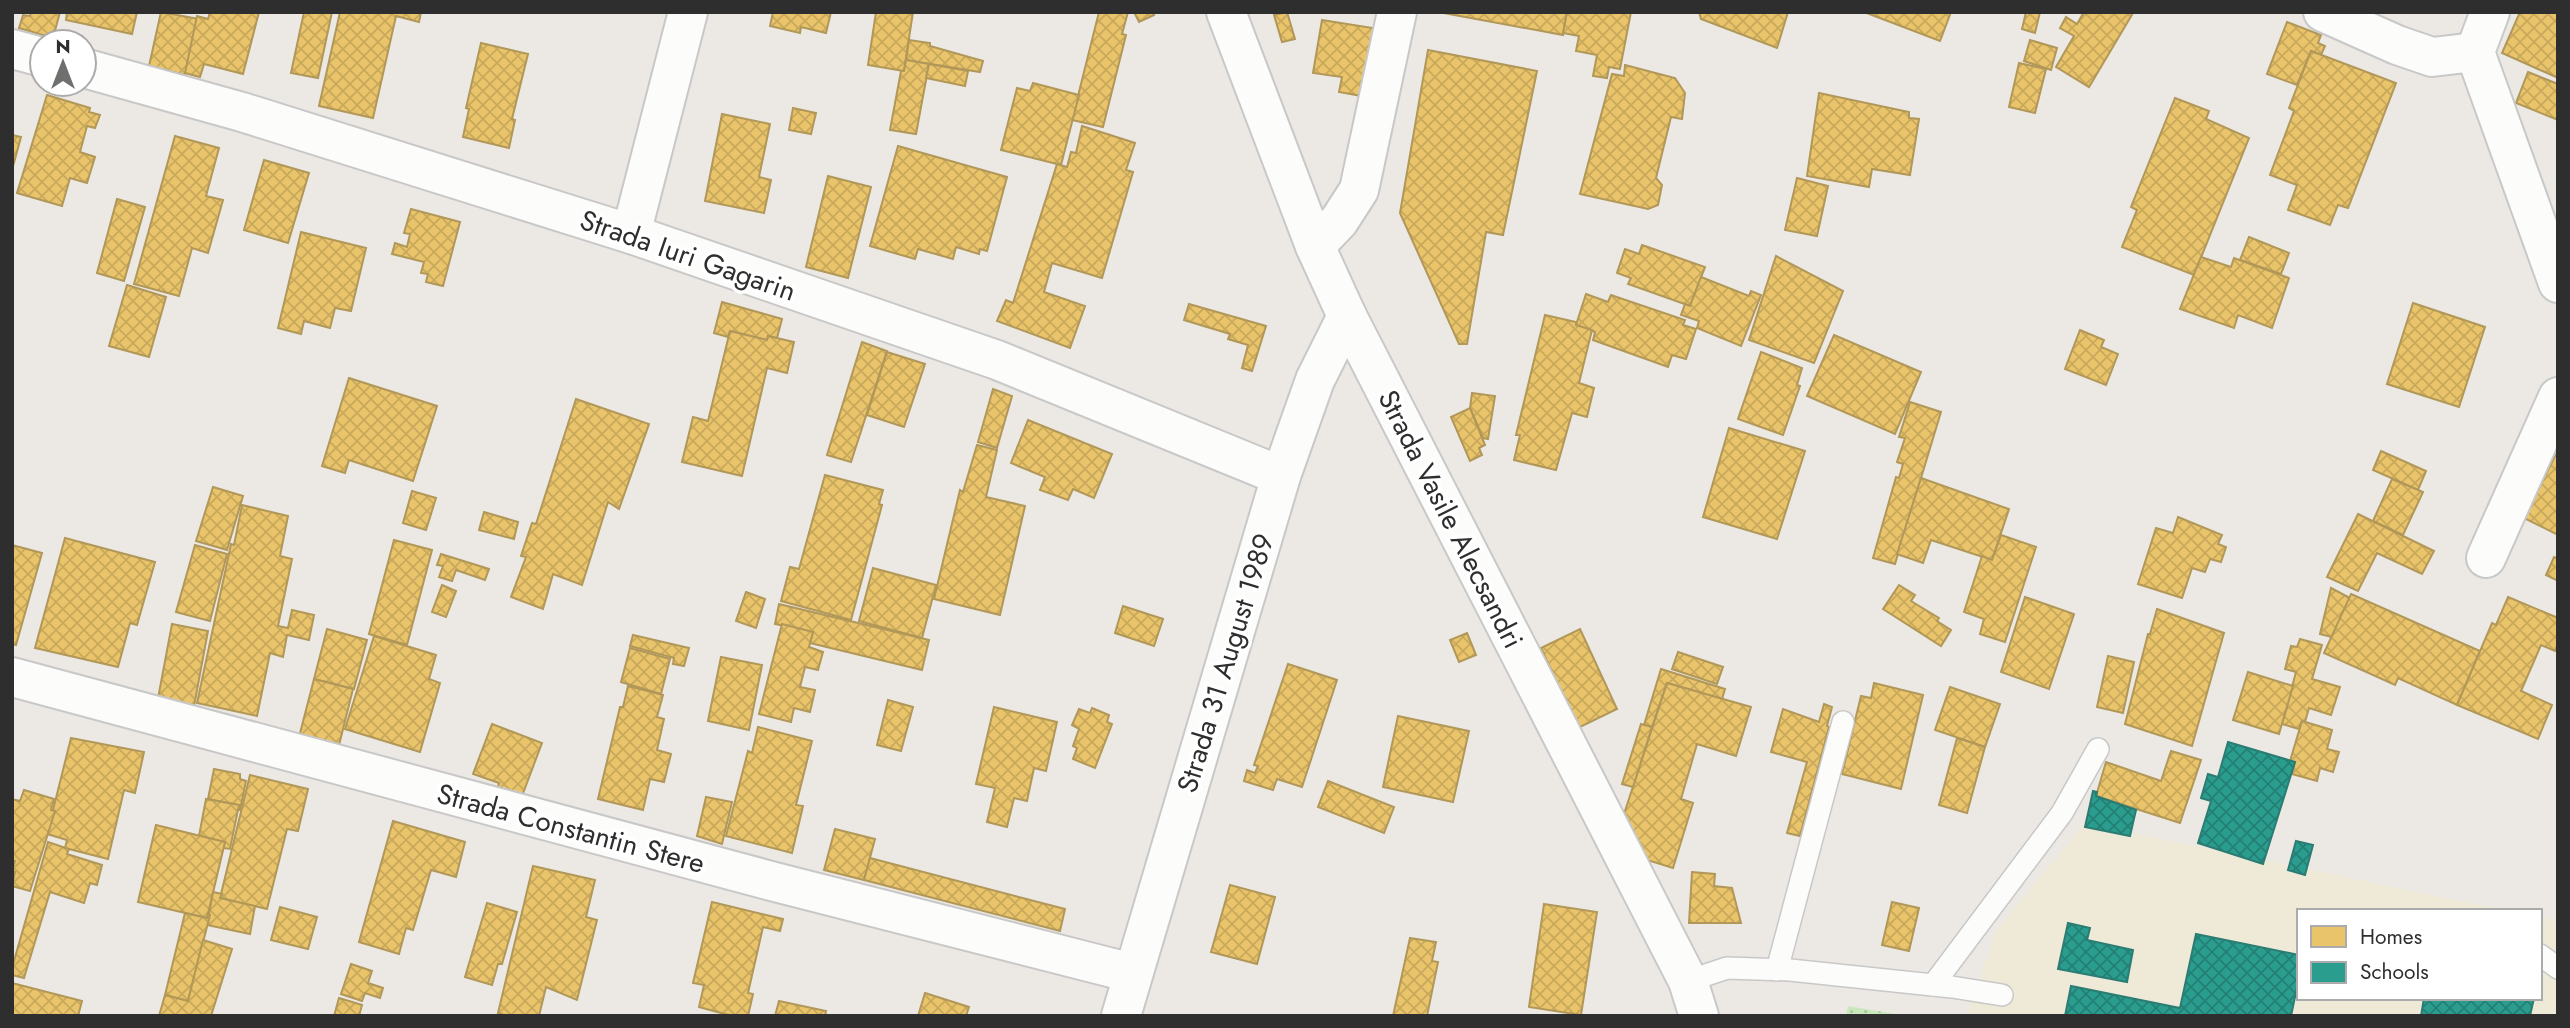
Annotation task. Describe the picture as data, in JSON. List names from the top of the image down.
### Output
{
  "streets": {
    "street": [
      "Strada Iuri Gagarin",
      "Strada Vasile Alecsandri",
      "Strada 31 August 1989",
      "Strada Constantin Stere"
    ]
  },
  "crossings": [
    ["Strada Iuri Gagarin", "Strada 31 August 1989"],
    ["Strada Vasile Alecsandri", "Strada 31 August 1989"],
    ["Strada 31 August 1989", "Strada Constantin Stere"]
  ],
  "legend": ["Homes", "Schools"],
  "north": "top"
}
